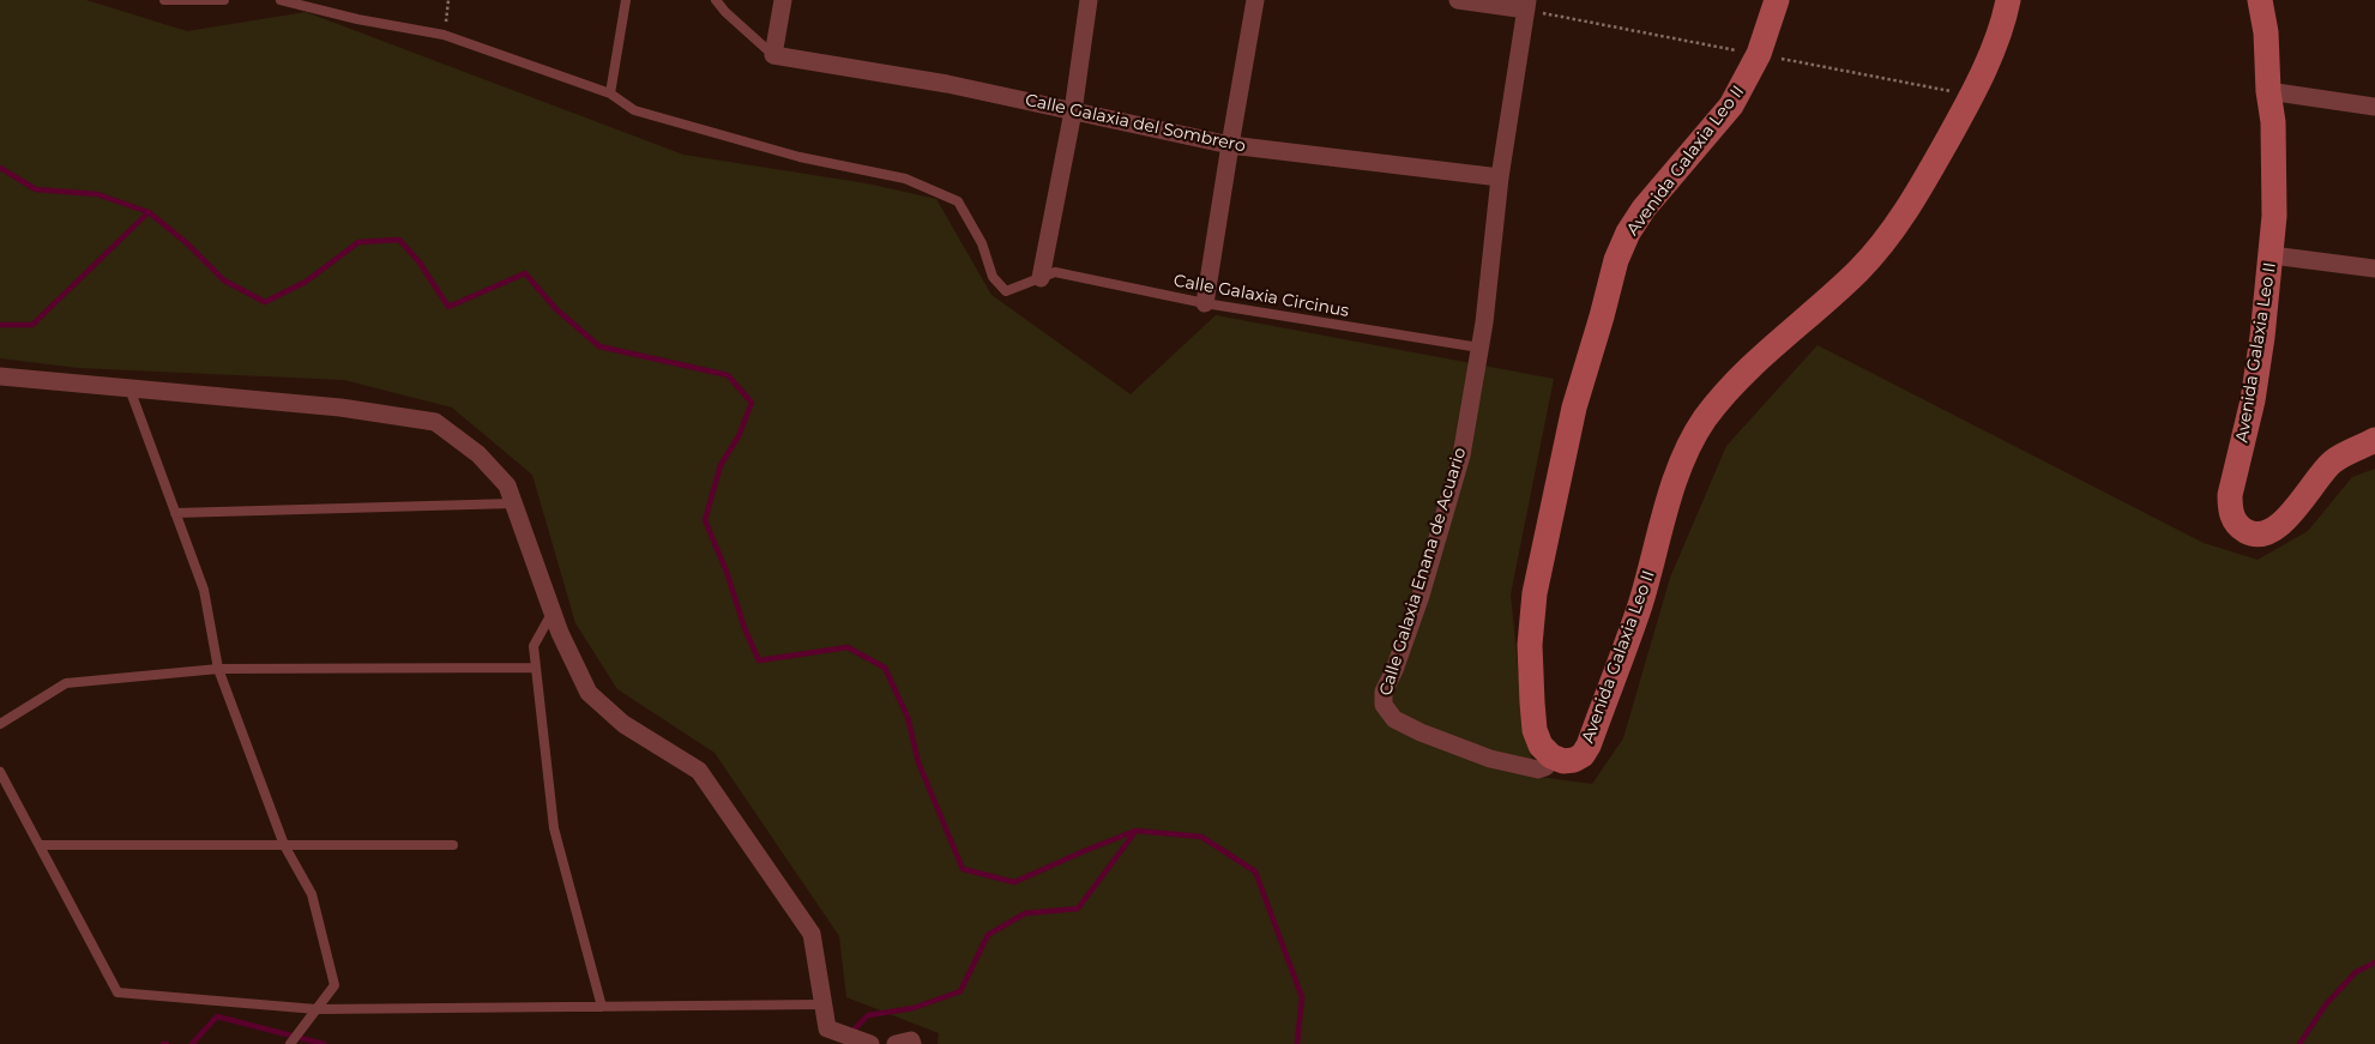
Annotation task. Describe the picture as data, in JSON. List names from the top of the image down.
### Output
{
  "streets": {
    "street": ["Calle Galaxia del Sombrero", "Avenida Galaxia Leo II", "Calle Galaxia Enana de Acuario"],
    "lane": ["Calle Galaxia Circinus"]
  },
  "crossings": [
    ["Calle Galaxia del Sombrero", "Calle Galaxia Enana de Acuario"],
    ["Avenida Galaxia Leo II", "Calle Galaxia Enana de Acuario"],
    ["Calle Galaxia Circinus", "Calle Galaxia Enana de Acuario"]
  ]
}
